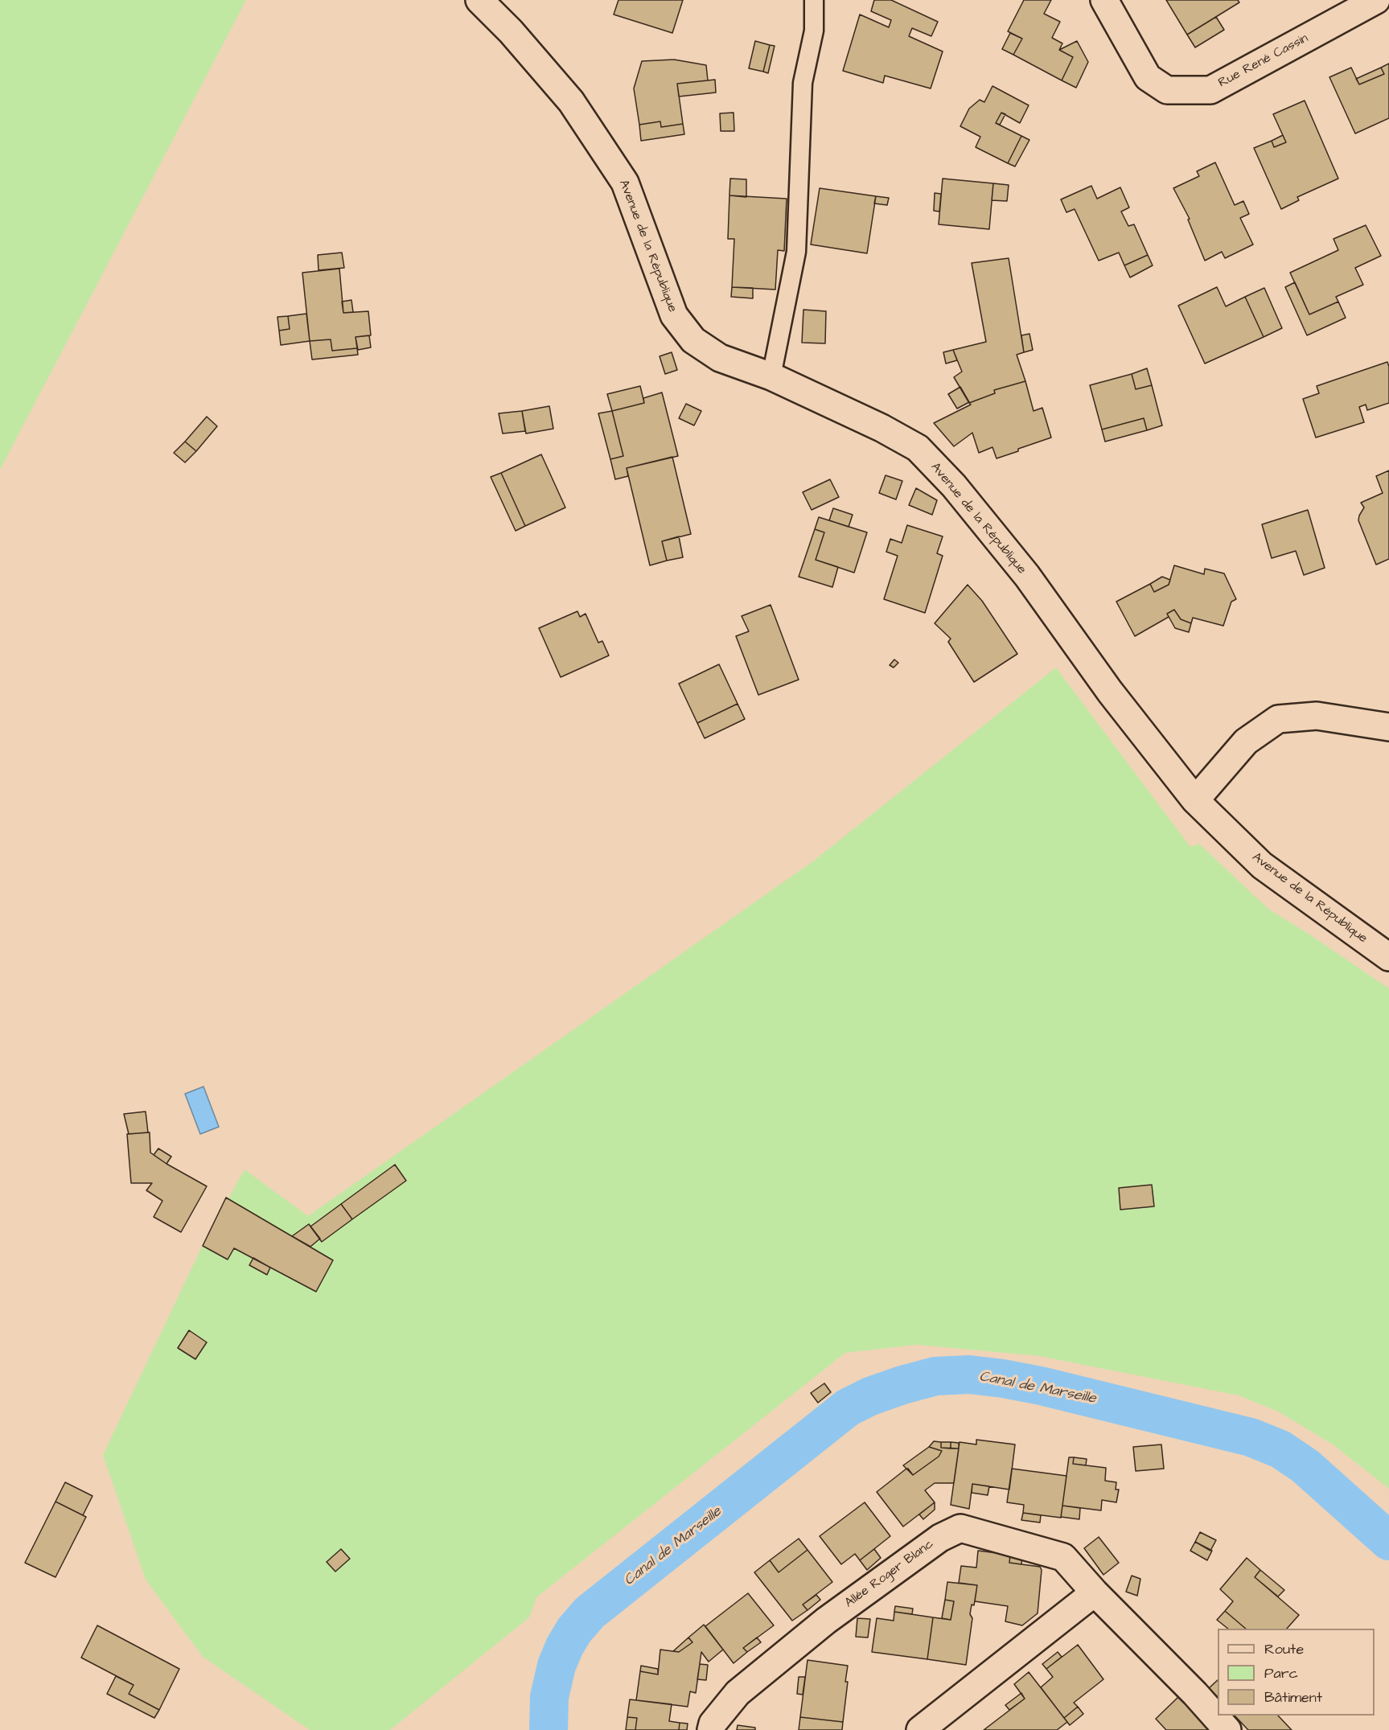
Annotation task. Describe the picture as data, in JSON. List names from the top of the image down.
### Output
{
  "streets": {
    "street": ["Rue René Cassin", "Avenue de la République", "Allée Roger Blanc"]
  },
  "water": ["Canal de Marseille"],
  "legend": ["Route", "Parc", "Bâtiment"]
}
